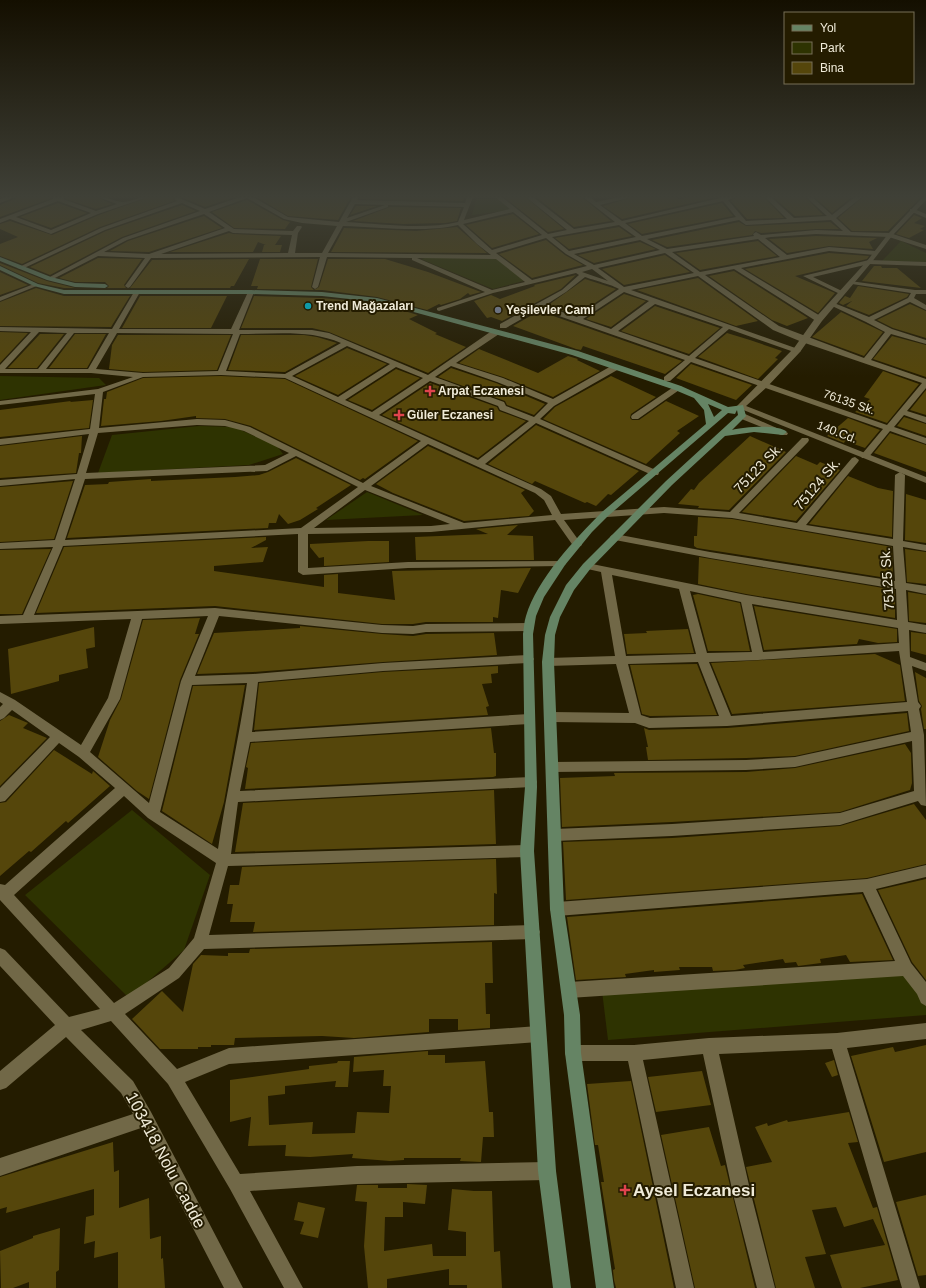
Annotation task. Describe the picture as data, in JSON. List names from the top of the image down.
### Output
{
  "streets": {
    "street": [
      "76135 Sk.",
      "140.Cd.",
      "75123 Sk.",
      "75124 Sk.",
      "75125 Sk.",
      "103418 Nolu Cadde"
    ]
  },
  "crossings": [
    ["140.Cd.", "75123 Sk."],
    ["140.Cd.", "75124 Sk."],
    ["140.Cd.", "75125 Sk."]
  ],
  "places": {
    "other": ["Trend Mağazaları", "Yeşilevler Cami"],
    "health": ["Arpat Eczanesi", "Güler Eczanesi", "Aysel Eczanesi"]
  },
  "legend": ["Yol", "Park", "Bina"]
}
